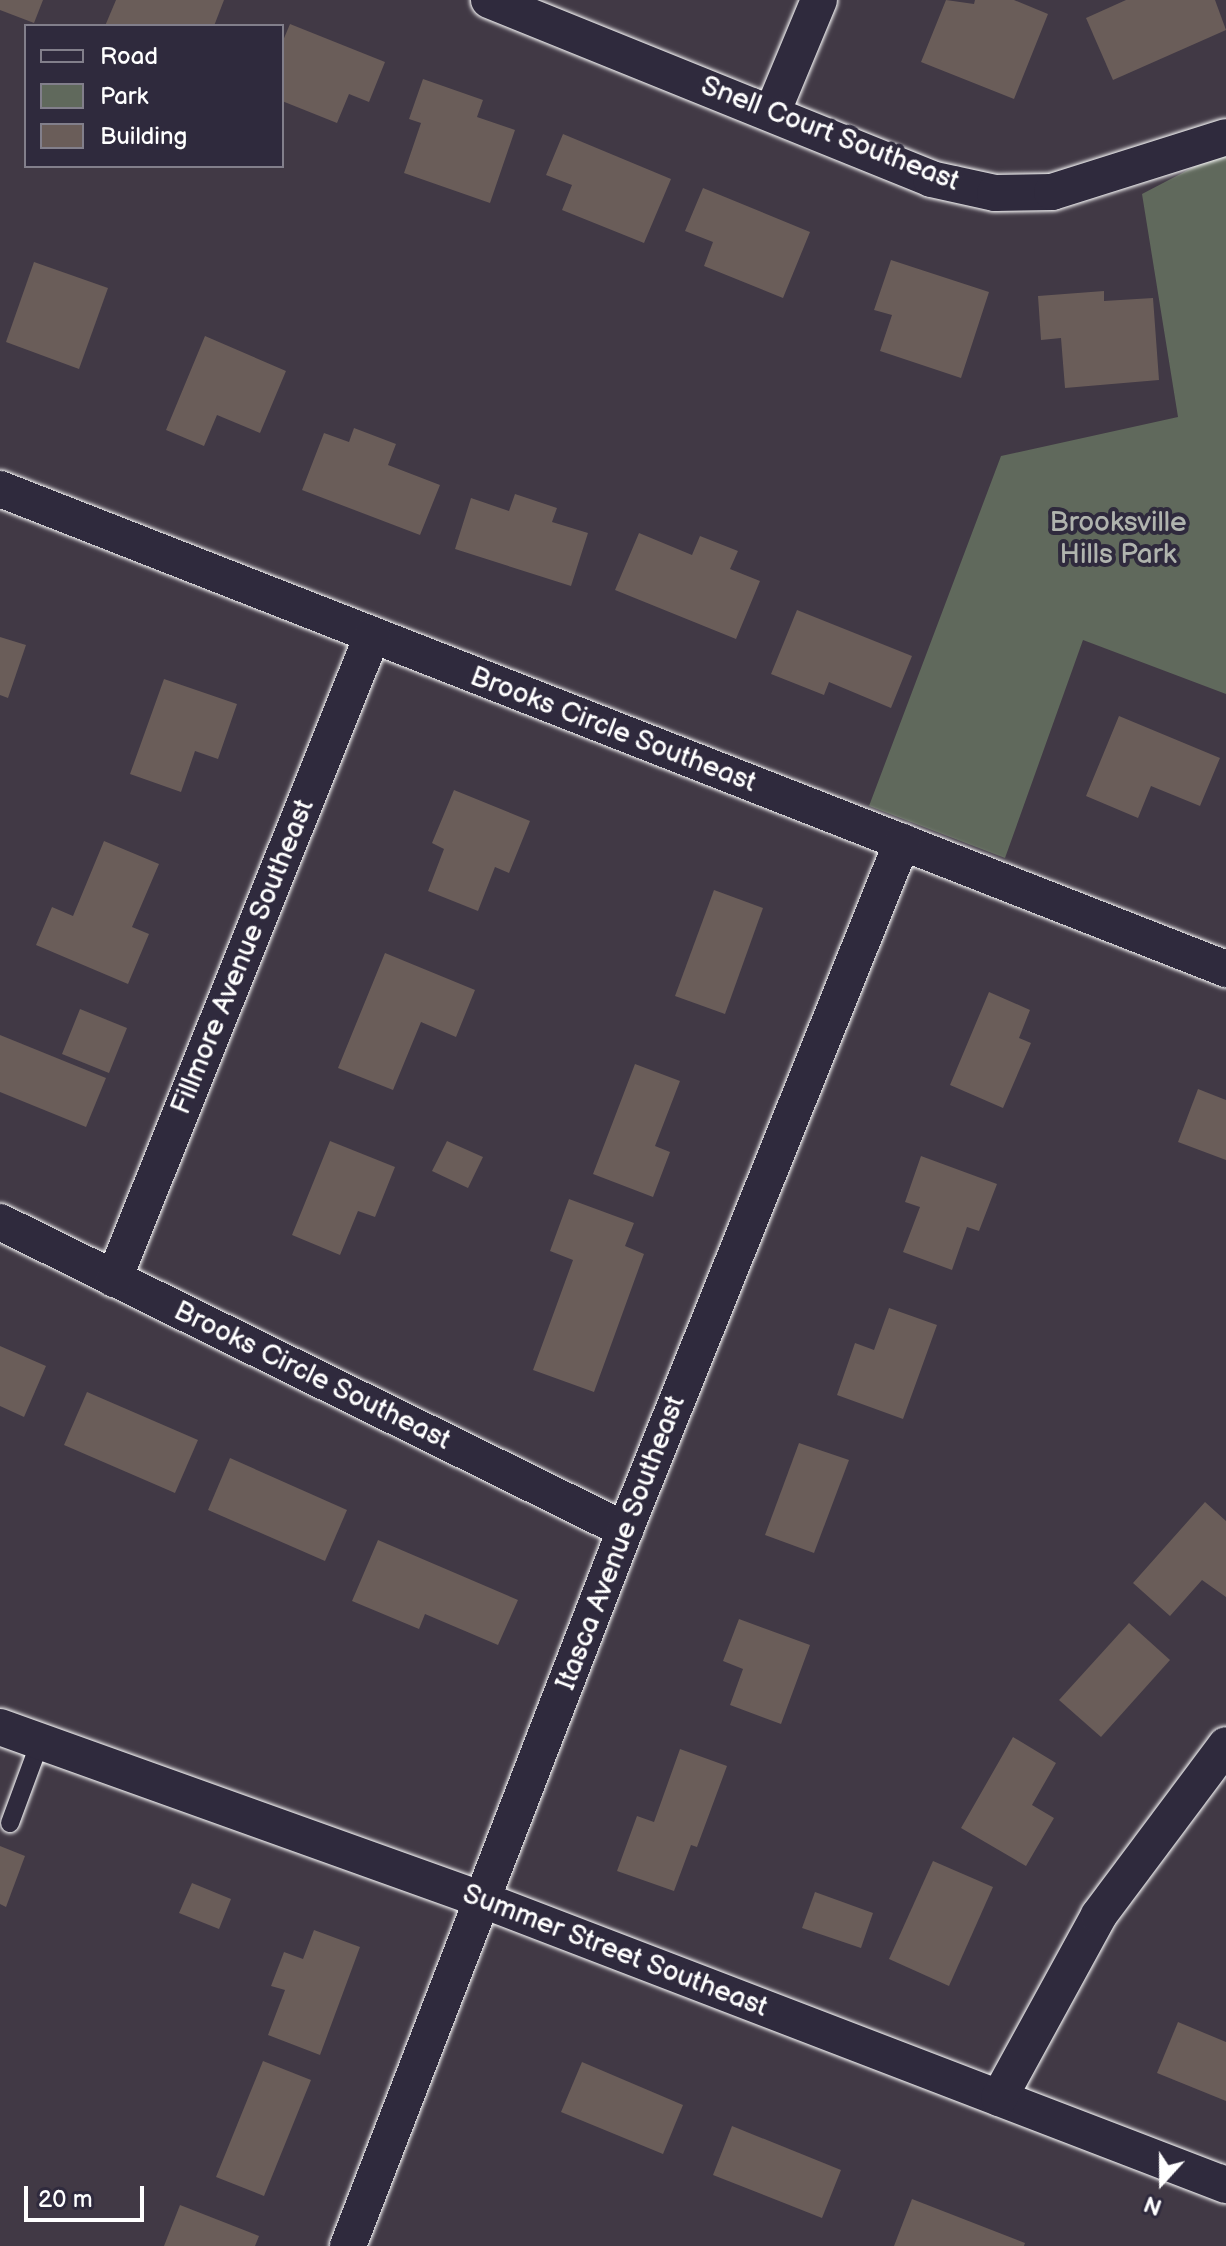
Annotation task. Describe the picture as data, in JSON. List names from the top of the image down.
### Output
{
  "streets": {
    "street": [
      "Snell Court Southeast",
      "Brooks Circle Southeast",
      "Fillmore Avenue Southeast",
      "Itasca Avenue Southeast",
      "Summer Street Southeast"
    ]
  },
  "crossings": [
    ["Brooks Circle Southeast", "Fillmore Avenue Southeast"],
    ["Brooks Circle Southeast", "Itasca Avenue Southeast"],
    ["Itasca Avenue Southeast", "Summer Street Southeast"]
  ],
  "parks": ["Brooksville Hills Park"],
  "legend": ["Road", "Park", "Building"],
  "scale_bar": "20 m",
  "north": "bottom"
}
